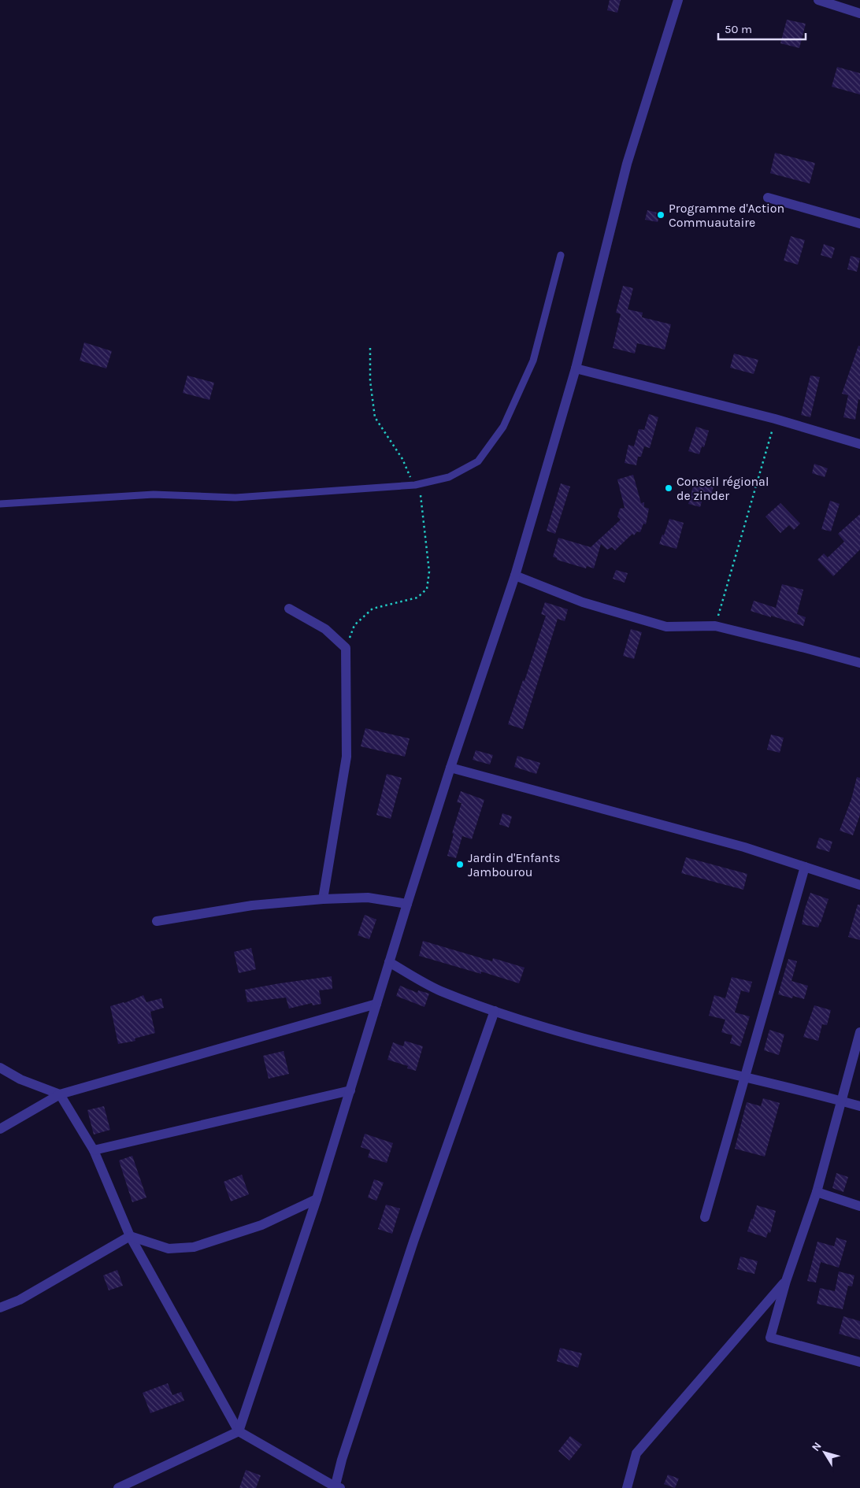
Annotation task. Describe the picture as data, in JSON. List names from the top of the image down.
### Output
{
  "places": ["Programme d'Action Commuautaire", "Conseil régional de zinder", "Jardin d'Enfants Jambourou"],
  "scale_bar": "50 m",
  "north": "top left"
}
